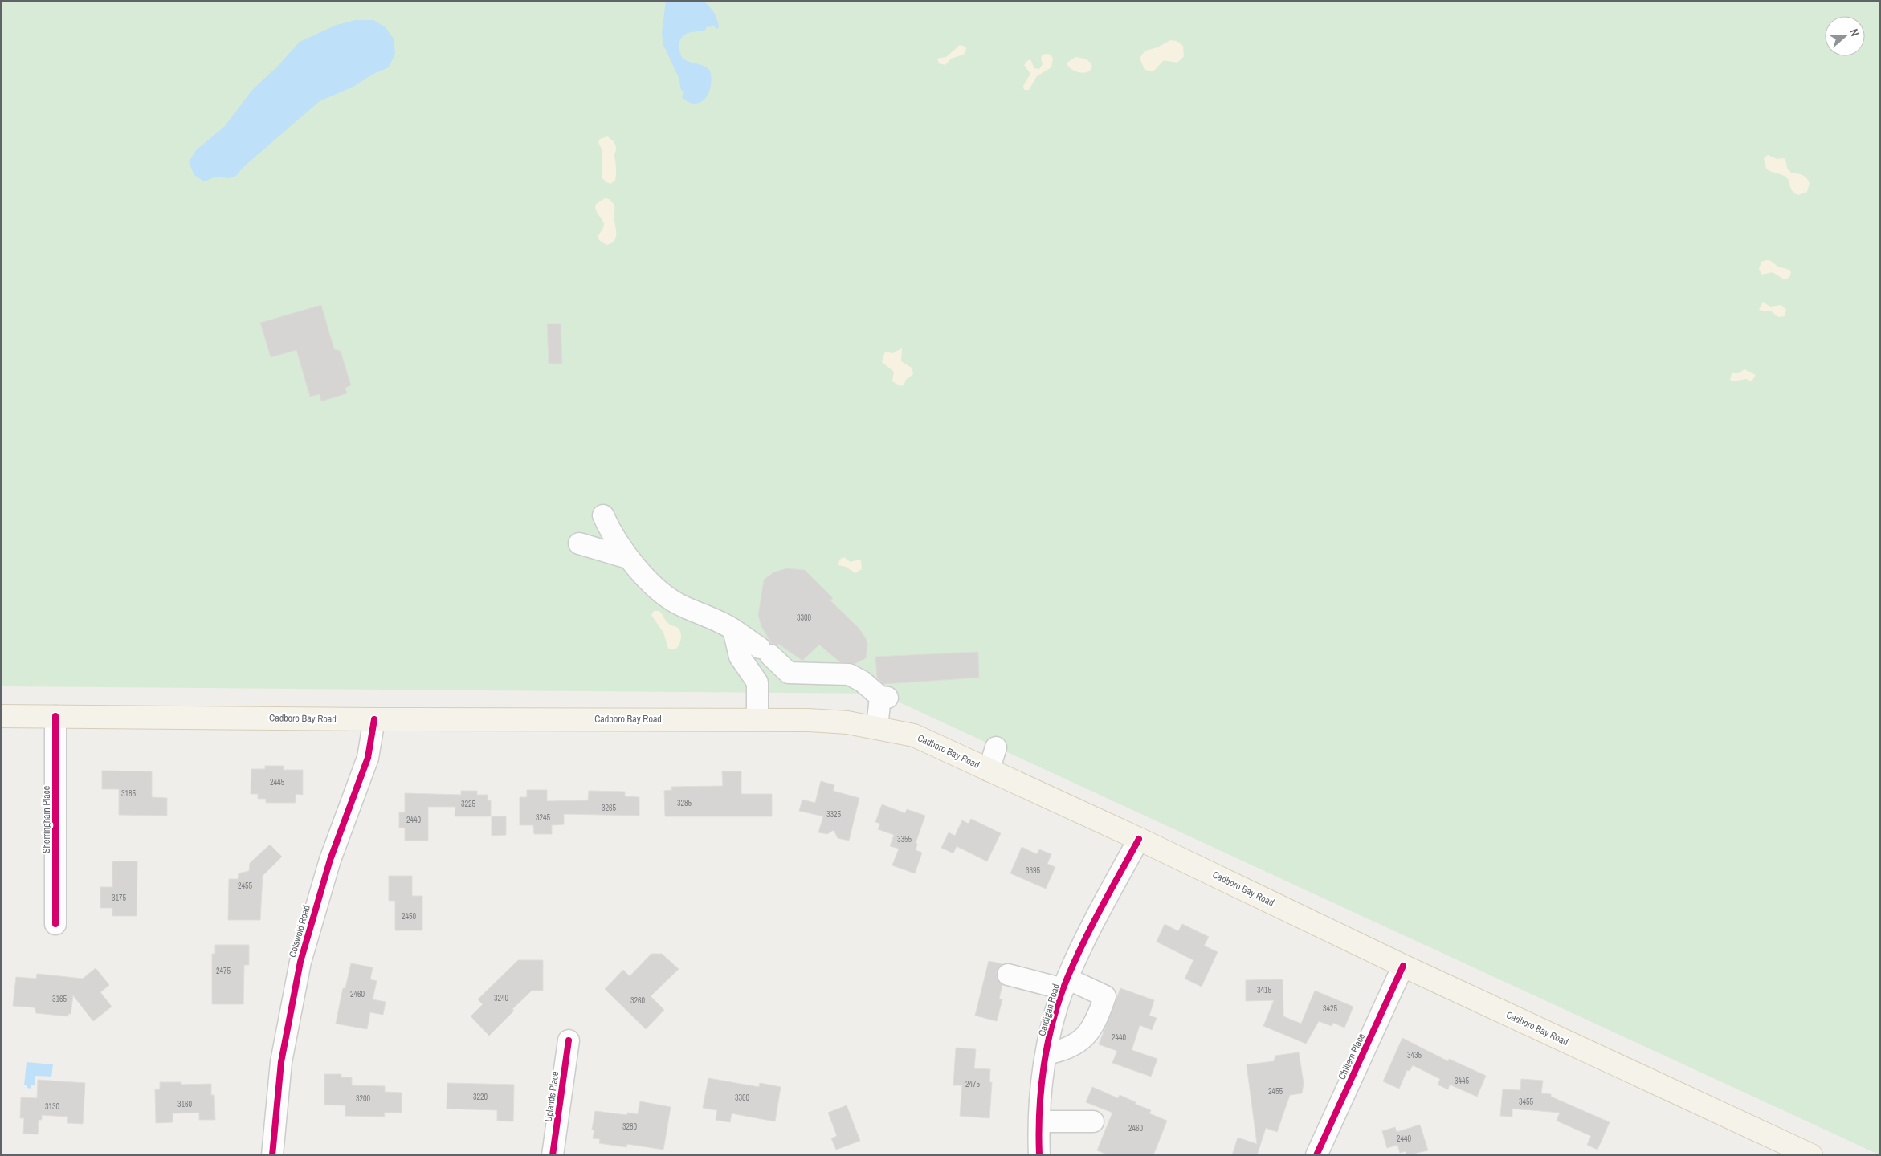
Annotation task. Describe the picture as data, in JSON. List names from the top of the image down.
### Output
{
  "streets": {
    "main road": ["Cadboro Bay Road"],
    "street": [
      "Sherringham Place",
      "Cotswold Road",
      "Cardigan Road",
      "Chiltern Place",
      "Uplands Place"
    ]
  },
  "crossings": [
    ["Cadboro Bay Road", "Sherringham Place"],
    ["Cadboro Bay Road", "Cotswold Road"],
    ["Cadboro Bay Road", "Cardigan Road"],
    ["Cadboro Bay Road", "Chiltern Place"]
  ],
  "house_numbers": [
    "3300",
    "2445",
    "3185",
    "3285",
    "3225",
    "3265",
    "3325",
    "3245",
    "2440",
    "3355",
    "3395",
    "2455",
    "3175",
    "2450",
    "2475",
    "3415",
    "2460",
    "3240",
    "3165",
    "3260",
    "3425",
    "2440",
    "3435",
    "3445",
    "2475",
    "2455",
    "3220",
    "3300",
    "3200",
    "3455",
    "3160",
    "3130",
    "3280",
    "2460",
    "2440"
  ],
  "north": "right"
}
